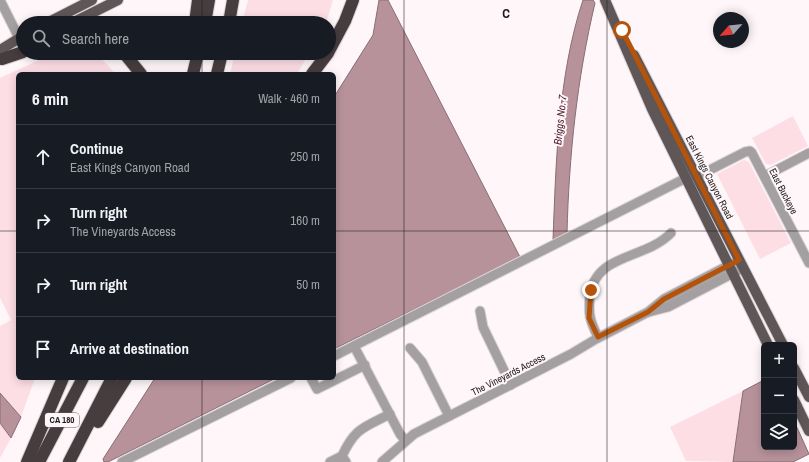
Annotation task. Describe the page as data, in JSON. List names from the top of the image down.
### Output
{
  "streets": {
    "highway": ["CA 180"],
    "main road": ["East Kings Canyon Road"],
    "street": ["East Buckeye", "The Vineyards Access"]
  },
  "crossings": [
    ["East Kings Canyon Road", "East Buckeye"],
    ["East Kings Canyon Road", "The Vineyards Access"]
  ],
  "water": ["Briggs No. 7"],
  "north": "bottom left",
  "page": {
    "search": "Search here",
    "heading": ["6 min", "Walk · 460 m"],
    "list": [
      ["Continue", "East Kings Canyon Road", "250 m"],
      ["Turn right", "The Vineyards Access", "160 m"],
      ["Turn right", "50 m"],
      "Arrive at destination"
    ],
    "map_buttons": ["+", "−"]
  },
  "grid": {
    "columns": ["C"]
  }
}
